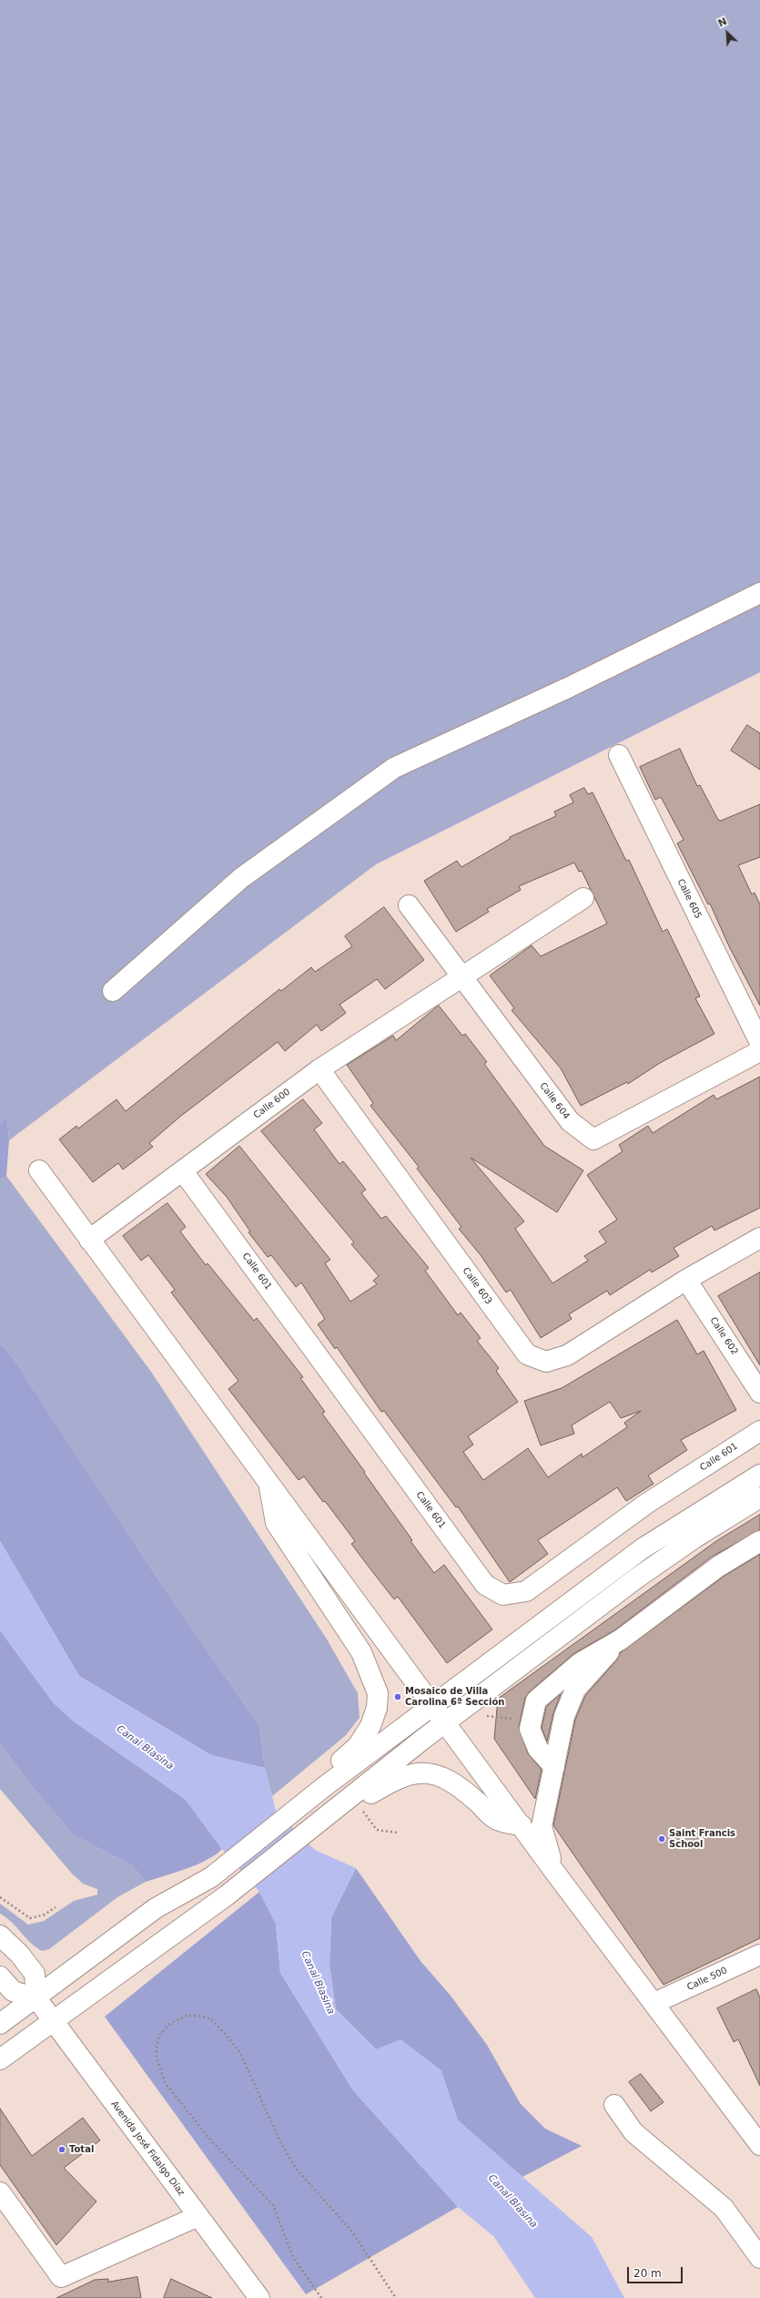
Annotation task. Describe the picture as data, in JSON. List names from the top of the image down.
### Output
{
  "streets": {
    "street": [
      "Calle 605",
      "Calle 604",
      "Calle 600",
      "Calle 601",
      "Calle 603",
      "Calle 602",
      "Calle 500",
      "Avenida José Fidalgo Díaz"
    ]
  },
  "crossings": [
    ["Calle 604", "Calle 600"],
    ["Calle 600", "Calle 601"],
    ["Calle 600", "Calle 603"],
    ["Calle 603", "Calle 602"]
  ],
  "water": ["Canal Blasina"],
  "places": ["Mosaico de Villa Carolina 6ª Sección", "Saint Francis School", "Total"],
  "scale_bar": "20 m",
  "north": "top left"
}
